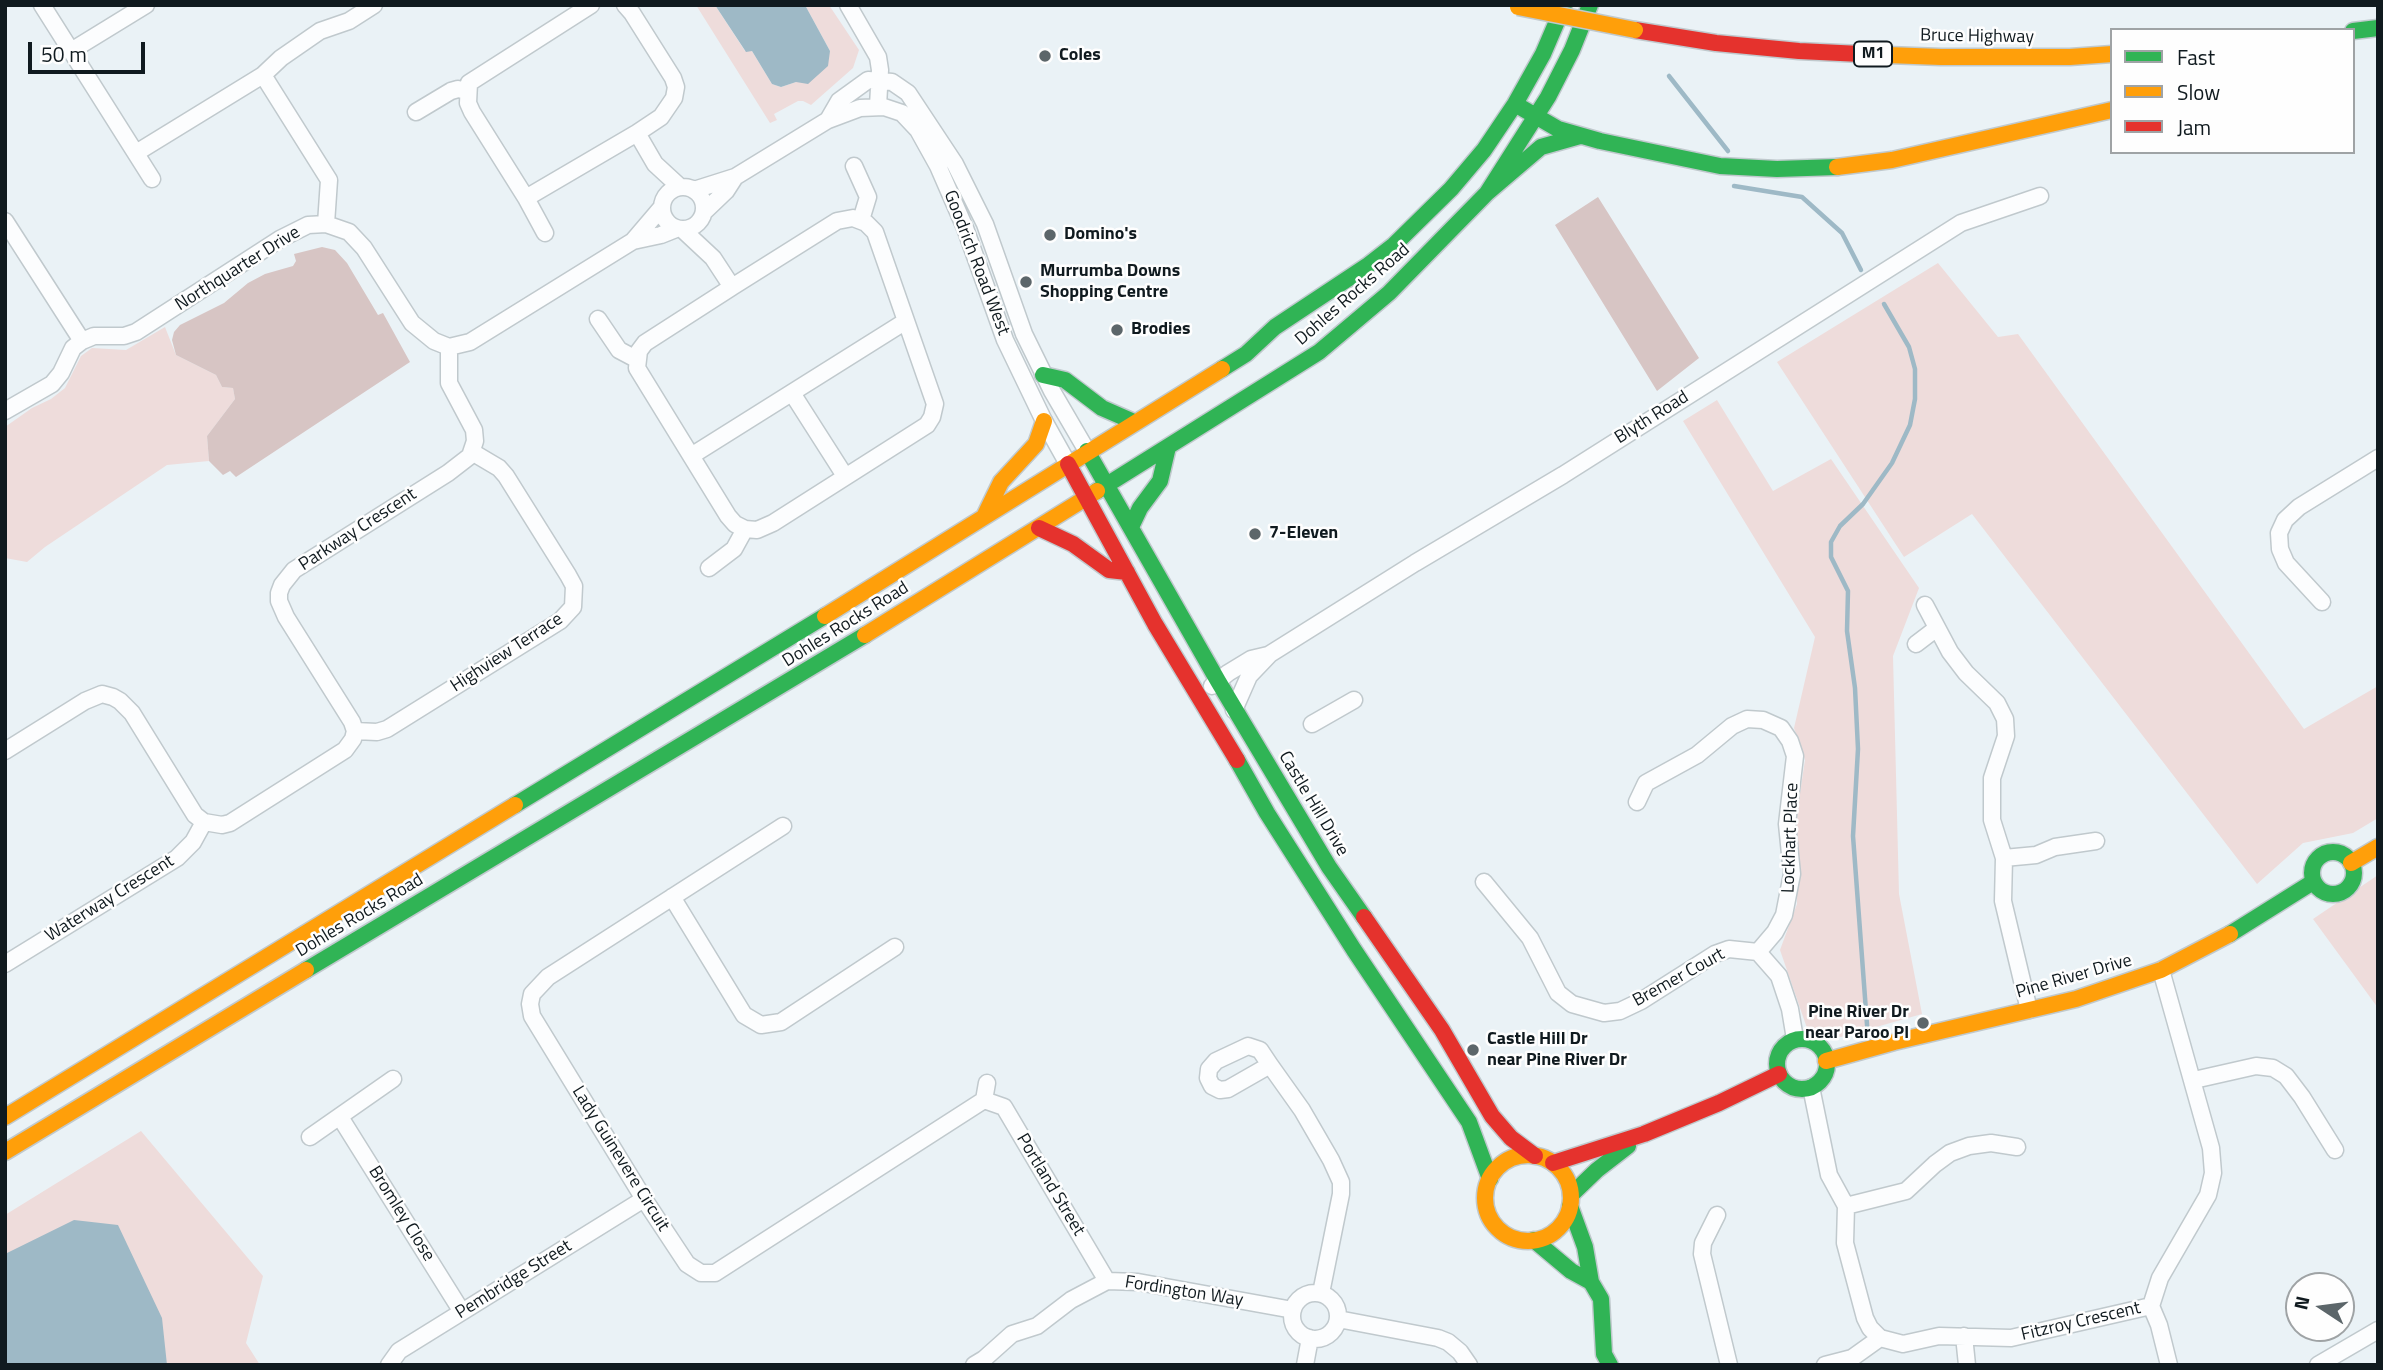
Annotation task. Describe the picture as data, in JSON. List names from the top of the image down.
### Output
{
  "streets": {
    "main road": [
      "Bruce Highway",
      "M1",
      "Dohles Rocks Road",
      "Castle Hill Drive",
      "Pine River Drive"
    ],
    "street": [
      "Goodrich Road West",
      "Northquarter Drive",
      "Blyth Road",
      "Parkway Crescent",
      "Highview Terrace",
      "Lockhart Place",
      "Waterway Crescent",
      "Bremer Court",
      "Lady Guinevere Circuit",
      "Portland Street",
      "Bromley Close",
      "Pembridge Street",
      "Fordington Way",
      "Fitzroy Crescent"
    ]
  },
  "crossings": [
    ["Goodrich Road West", "Dohles Rocks Road"],
    ["Goodrich Road West", "Castle Hill Drive"],
    ["Dohles Rocks Road", "Castle Hill Drive"],
    ["Blyth Road", "Castle Hill Drive"],
    ["Parkway Crescent", "Highview Terrace"],
    ["Lockhart Place", "Bremer Court"],
    ["Pine River Drive", "Fitzroy Crescent"],
    ["Lady Guinevere Circuit", "Portland Street"],
    ["Lady Guinevere Circuit", "Pembridge Street"],
    ["Portland Street", "Fordington Way"],
    ["Bromley Close", "Pembridge Street"]
  ],
  "places": [
    "Coles",
    "Domino's",
    "Murrumba Downs Shopping Centre",
    "Brodies",
    "7-Eleven",
    "Pine River Dr near Paroo Pl",
    "Castle Hill Dr near Pine River Dr"
  ],
  "legend": ["Fast", "Slow", "Jam"],
  "scale_bar": "50 m",
  "north": "left"
}
